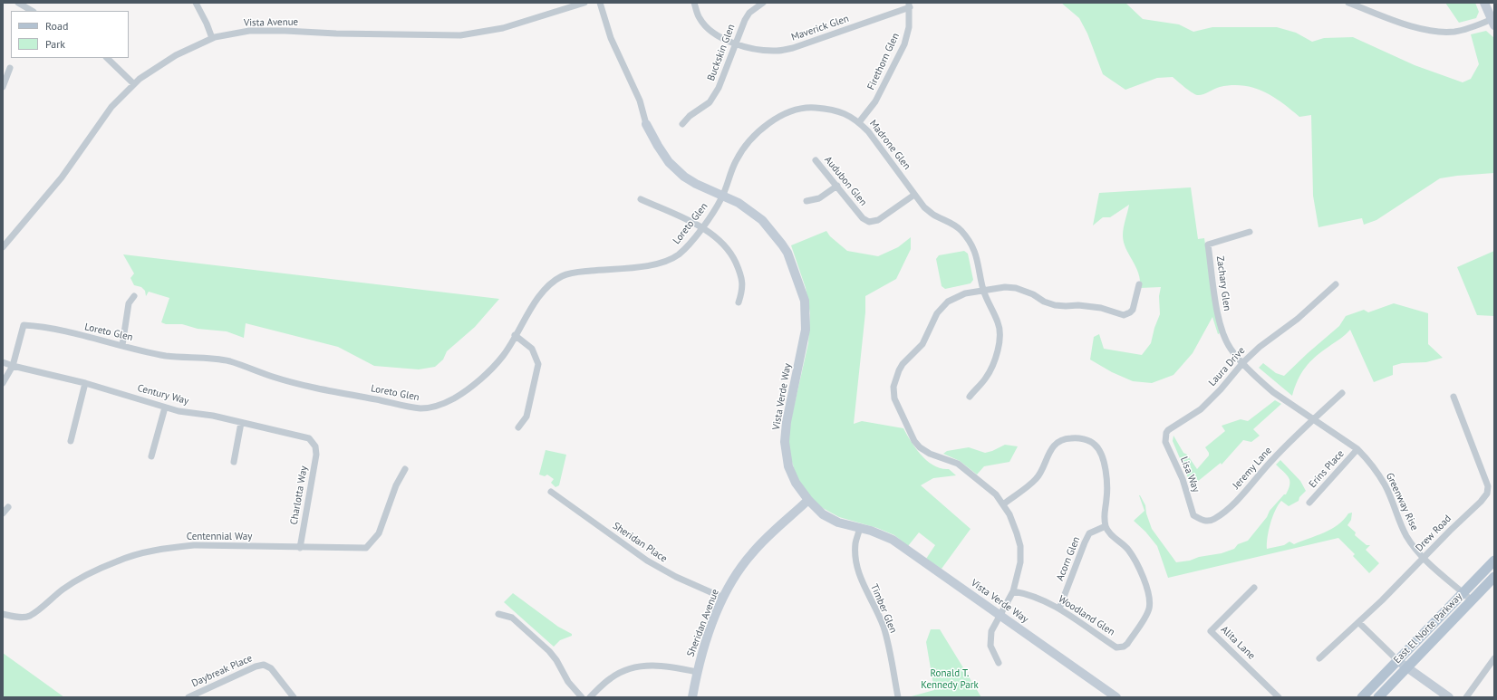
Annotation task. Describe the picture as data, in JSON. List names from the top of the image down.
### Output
{
  "streets": {
    "main road": ["East El Norte Parkway"],
    "street": [
      "Vista Avenue",
      "Maverick Glen",
      "Buckskin Glen",
      "Firethorn Glen",
      "Madrone Glen",
      "Audubon Glen",
      "Loreto Glen",
      "Zachary Glen",
      "Laura Drive",
      "Century Way",
      "Vista Verde Way",
      "Jeremy Lane",
      "Erins Place",
      "Lisa Way",
      "Charlotta Way",
      "Greenway Rise",
      "Drew Road",
      "Centennial Way",
      "Sheridan Place",
      "Acorn Glen",
      "Timber Glen",
      "Woodland Glen",
      "Sheridan Avenue",
      "Alita Lane",
      "Daybreak Place"
    ]
  },
  "crossings": [
    ["Maverick Glen", "Buckskin Glen"],
    ["Maverick Glen", "Firethorn Glen"],
    ["Firethorn Glen", "Madrone Glen"],
    ["Madrone Glen", "Audubon Glen"],
    ["Madrone Glen", "Loreto Glen"],
    ["Madrone Glen", "Vista Verde Way"],
    ["Loreto Glen", "Century Way"],
    ["Loreto Glen", "Vista Verde Way"],
    ["Zachary Glen", "Laura Drive"],
    ["Zachary Glen", "Greenway Rise"],
    ["Laura Drive", "Lisa Way"],
    ["Laura Drive", "Greenway Rise"],
    ["Century Way", "Charlotta Way"],
    ["Vista Verde Way", "Timber Glen"],
    ["Vista Verde Way", "Sheridan Avenue"],
    ["Jeremy Lane", "Lisa Way"],
    ["Jeremy Lane", "Greenway Rise"],
    ["Erins Place", "Greenway Rise"],
    ["Charlotta Way", "Centennial Way"],
    ["Greenway Rise", "Drew Road"],
    ["Greenway Rise", "East El Norte Parkway"],
    ["Sheridan Place", "Sheridan Avenue"],
    ["Acorn Glen", "Woodland Glen"]
  ],
  "parks": ["Ronald T. Kennedy Park"],
  "legend": ["Road", "Park"]
}
